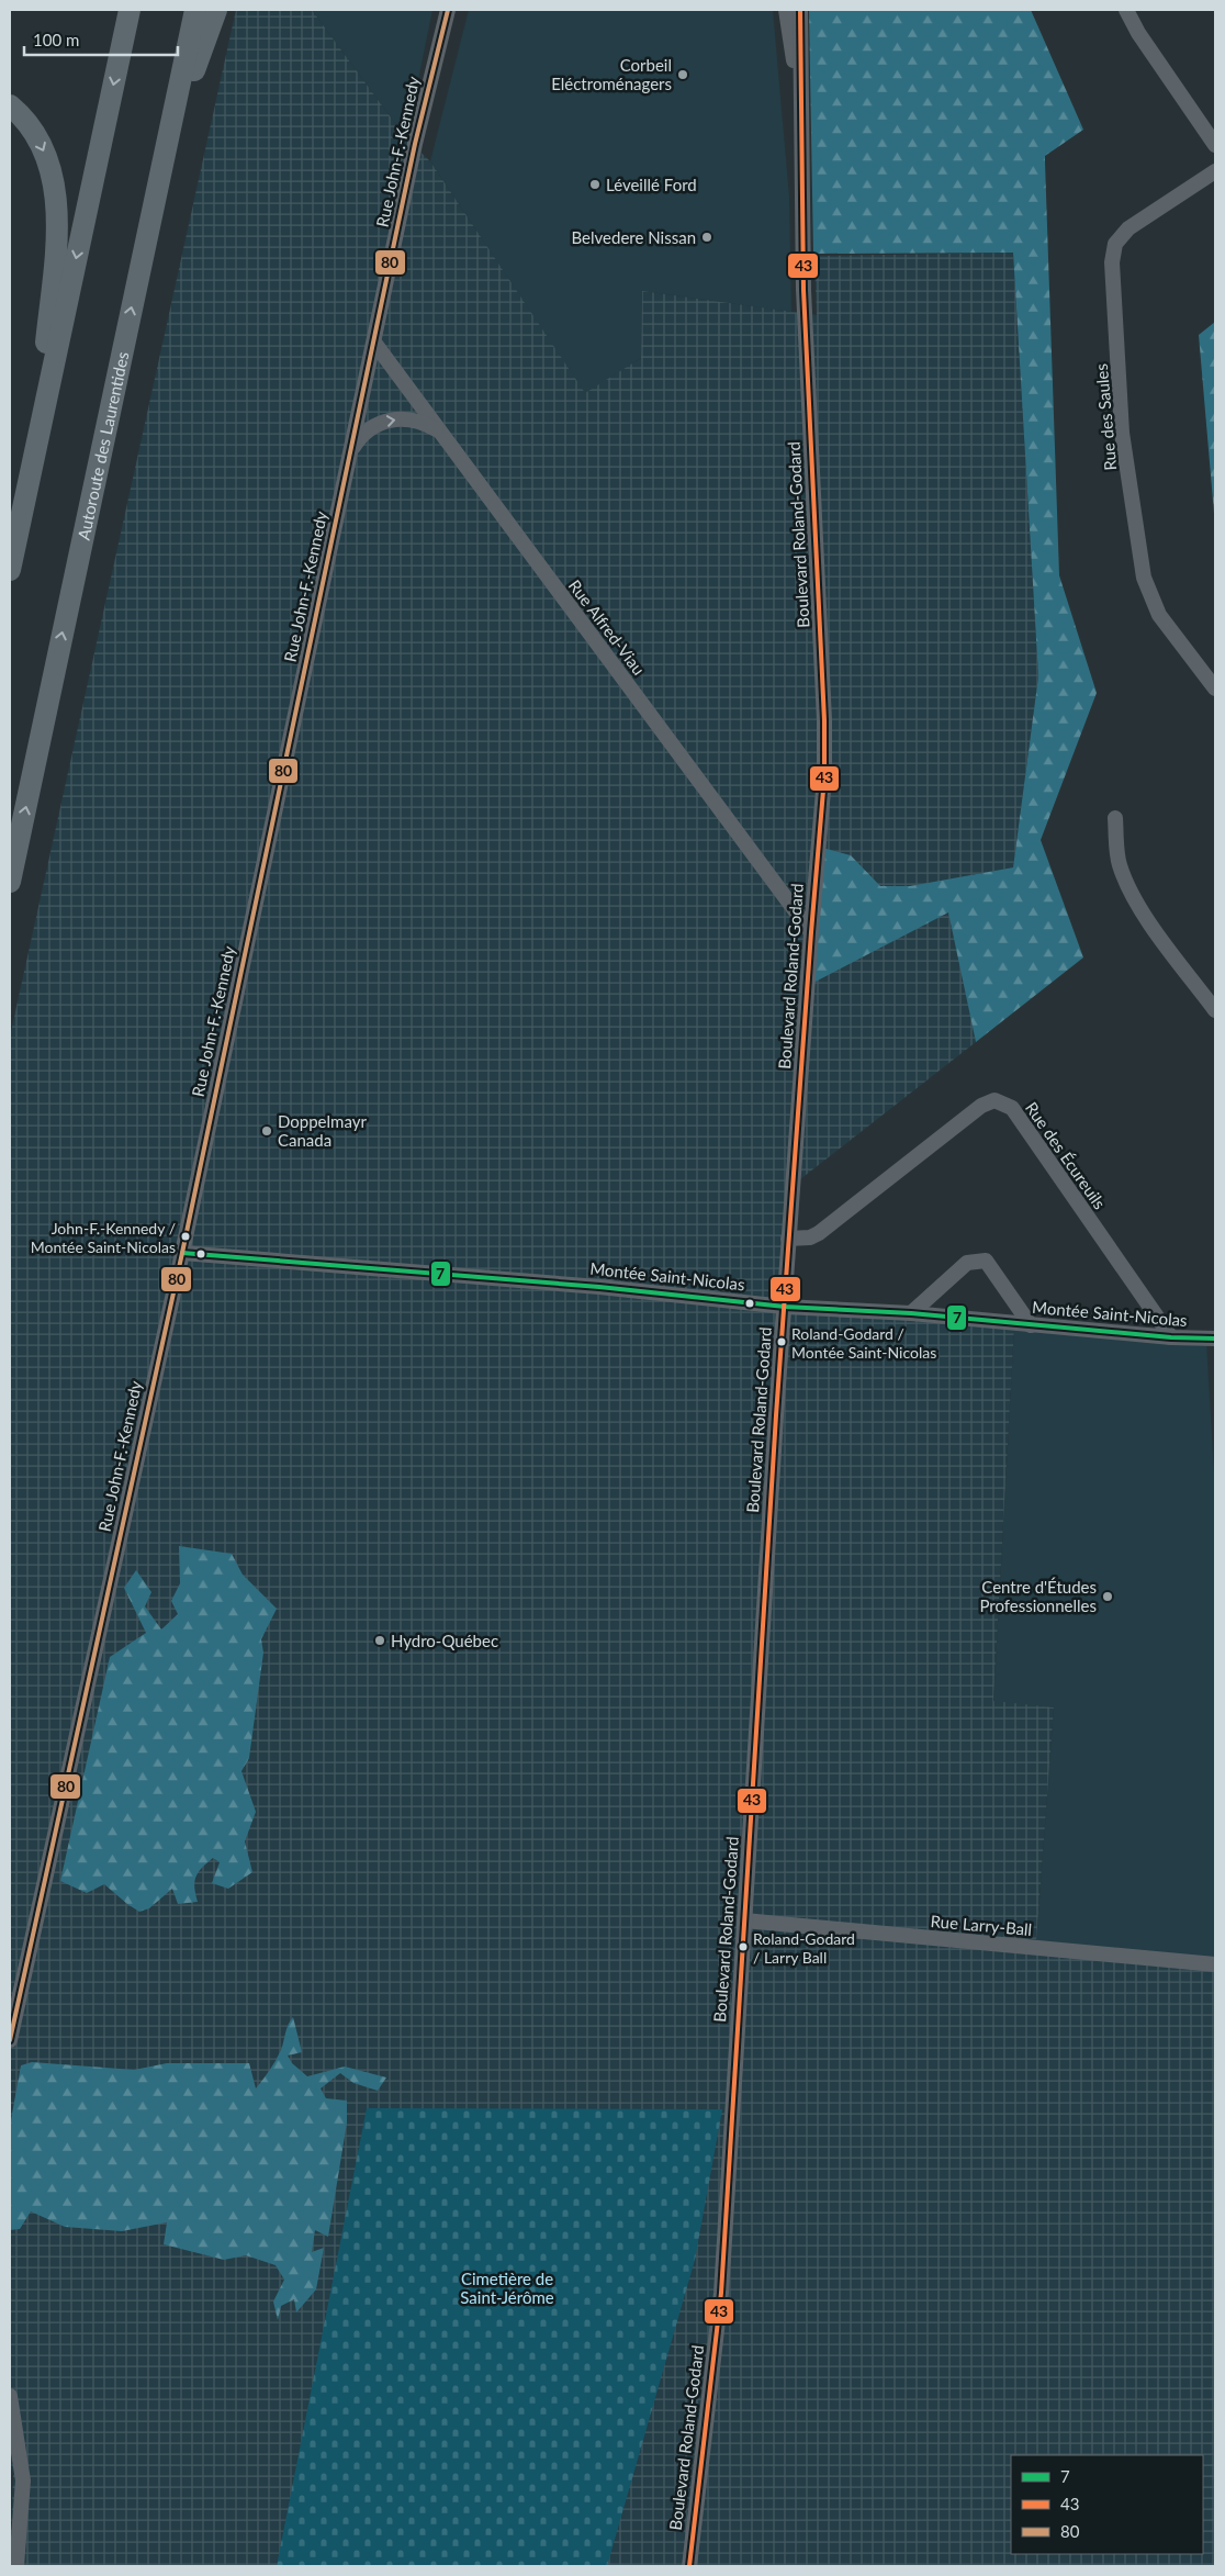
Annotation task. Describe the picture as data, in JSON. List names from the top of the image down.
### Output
{
  "streets": {
    "highway": ["Autoroute des Laurentides"],
    "street": [
      "Rue John-F.-Kennedy",
      "Rue des Saules",
      "Boulevard Roland-Godard",
      "Rue Alfred-Viau",
      "Rue des Écureuils",
      "Montée Saint-Nicolas",
      "Rue Larry-Ball"
    ]
  },
  "crossings": [
    ["Rue John-F.-Kennedy", "Rue Alfred-Viau"],
    ["Rue John-F.-Kennedy", "Montée Saint-Nicolas"],
    ["Boulevard Roland-Godard", "Rue Alfred-Viau"],
    ["Boulevard Roland-Godard", "Rue des Écureuils"],
    ["Boulevard Roland-Godard", "Montée Saint-Nicolas"],
    ["Boulevard Roland-Godard", "Rue Larry-Ball"],
    ["Rue des Écureuils", "Montée Saint-Nicolas"]
  ],
  "parks": ["Cimetière de Saint-Jérôme"],
  "places": [
    "Corbeil Eléctroménagers",
    "Léveillé Ford",
    "Belvedere Nissan",
    "Doppelmayr Canada",
    "John-F.-Kennedy / Montée Saint-Nicolas",
    "Roland-Godard / Montée Saint-Nicolas",
    "Centre d'Études Professionnelles",
    "Hydro-Québec",
    "Roland-Godard / Larry Ball"
  ],
  "lines": ["transit line 43", "transit line 80", "transit line 7"],
  "legend": ["7", "43", "80"],
  "scale_bar": "100 m"
}
